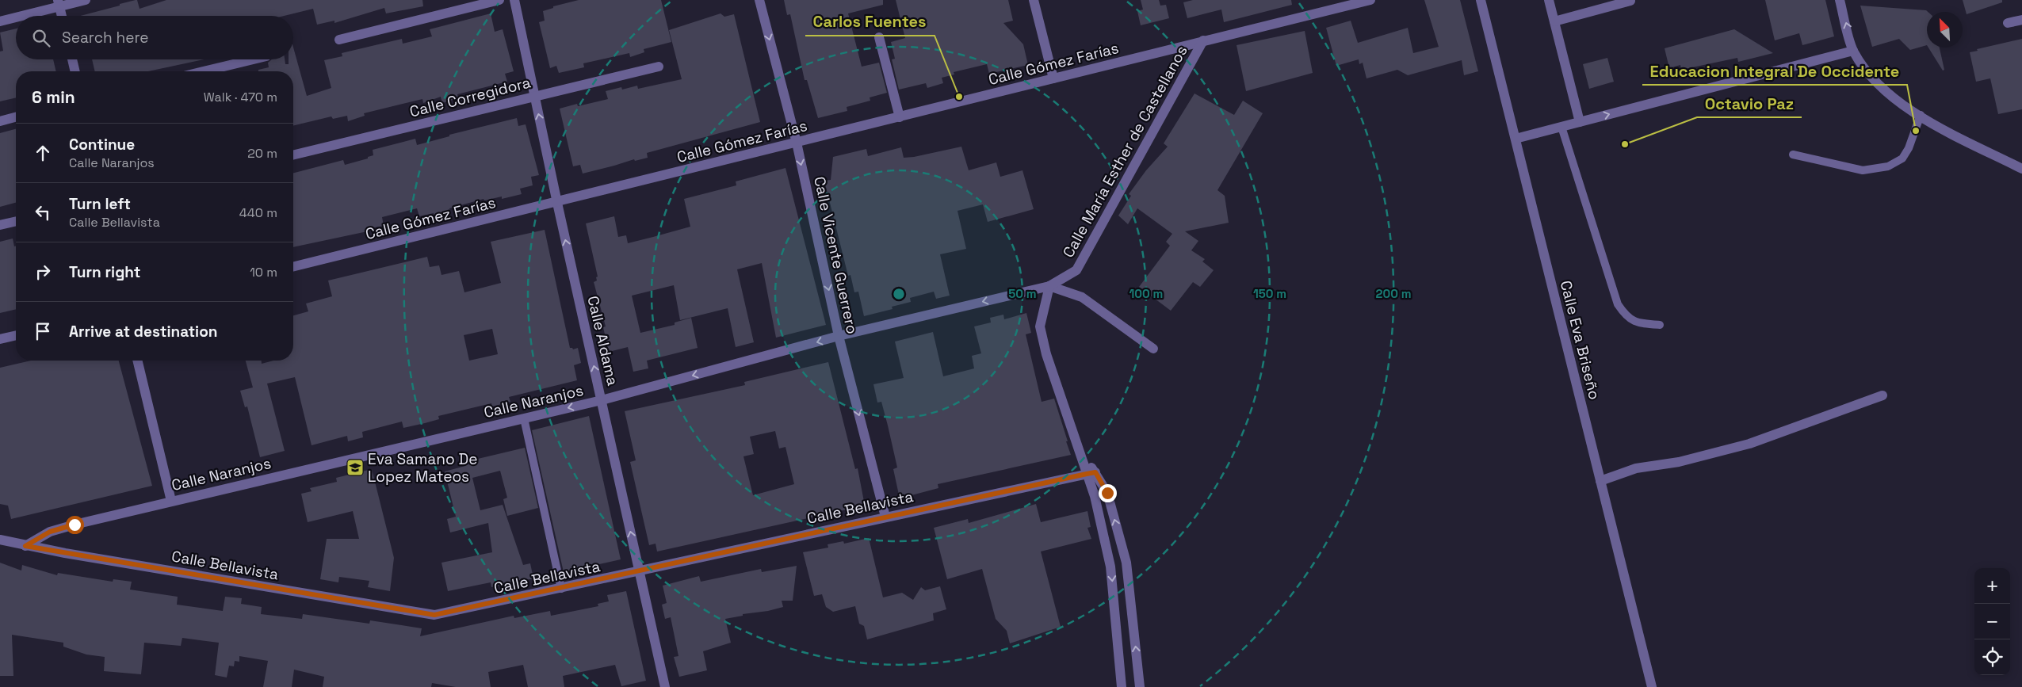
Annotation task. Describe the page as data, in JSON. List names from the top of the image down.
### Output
{
  "streets": {
    "street": [
      "Calle Gómez Farías",
      "Calle Corregidora",
      "Calle María Esther de Castellanos",
      "Calle Vicente Guerrero",
      "Calle Eva Briseño",
      "Calle Aldama",
      "Calle Naranjos",
      "Calle Bellavista"
    ]
  },
  "crossings": [
    ["Calle Gómez Farías", "Calle María Esther de Castellanos"],
    ["Calle Gómez Farías", "Calle Vicente Guerrero"],
    ["Calle Gómez Farías", "Calle Aldama"],
    ["Calle Corregidora", "Calle Aldama"],
    ["Calle María Esther de Castellanos", "Calle Naranjos"],
    ["Calle Vicente Guerrero", "Calle Naranjos"],
    ["Calle Vicente Guerrero", "Calle Bellavista"],
    ["Calle Aldama", "Calle Naranjos"],
    ["Calle Aldama", "Calle Bellavista"],
    ["Calle Naranjos", "Calle Bellavista"]
  ],
  "one_way": ["Calle Vicente Guerrero", "Calle Aldama", "Calle Naranjos"],
  "places": {
    "other": ["Carlos Fuentes", "Educacion Integral De Occidente", "Octavio Paz"],
    "school or university": ["Eva Samano De Lopez Mateos"]
  },
  "north": "top left",
  "page": {
    "search": "Search here",
    "heading": ["6 min", "Walk · 470 m"],
    "list": [
      ["Continue", "Calle Naranjos", "20 m"],
      ["Turn left", "Calle Bellavista", "440 m"],
      ["Turn right", "10 m"],
      "Arrive at destination"
    ],
    "map_buttons": ["+", "−"]
  },
  "rings": [
    "50 m",
    "100 m",
    "150 m",
    "200 m"
  ]
}
